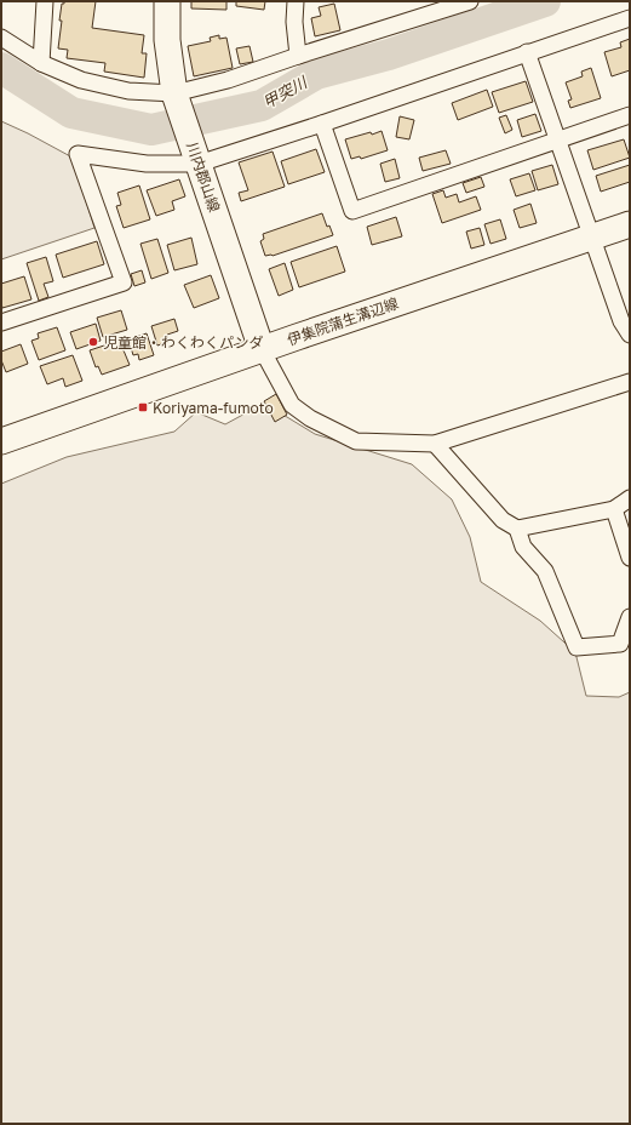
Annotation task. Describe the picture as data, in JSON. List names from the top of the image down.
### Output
{
  "streets": {
    "main road": ["川内郡山線", "伊集院蒲生溝辺線"]
  },
  "crossings": [
    ["川内郡山線", "伊集院蒲生溝辺線"]
  ],
  "water": ["甲突川"],
  "places": {
    "other": ["児童館・わくわくパンダ"],
    "transit": ["Koriyama-fumoto"]
  }
}
